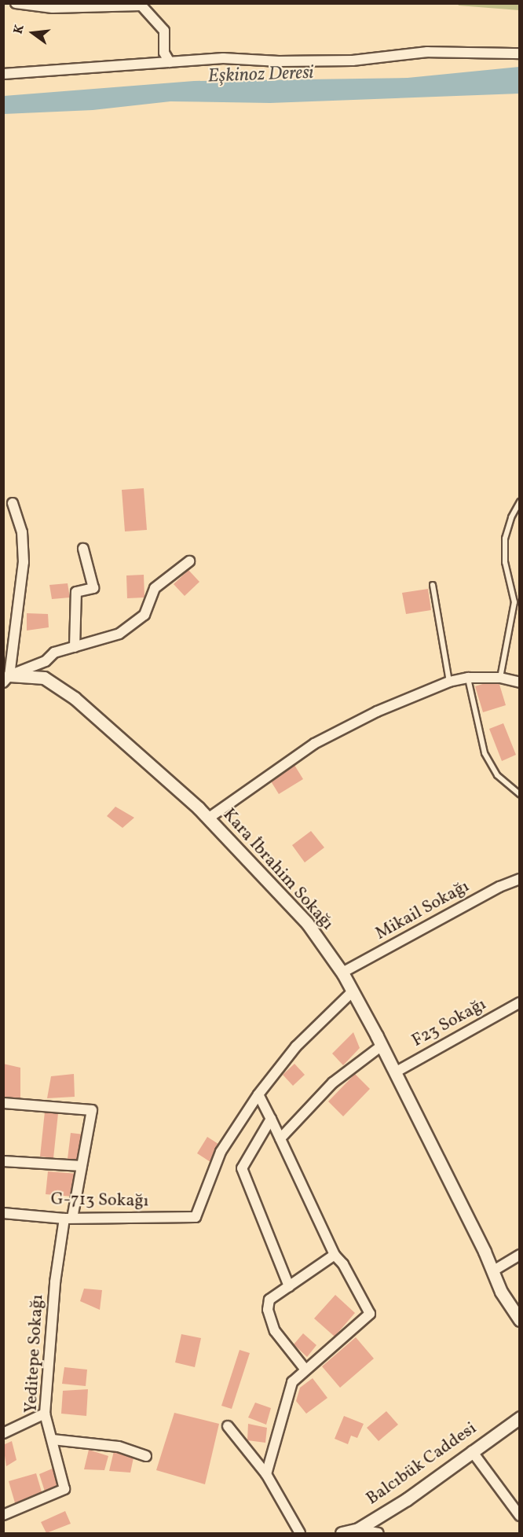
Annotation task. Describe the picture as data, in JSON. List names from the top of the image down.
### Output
{
  "streets": {
    "street": [
      "Kara İbrahim Sokağı",
      "Mikail Sokağı",
      "F23 Sokağı",
      "G-713 Sokağı",
      "Yeditepe Sokağı",
      "Balcıbük Caddesi"
    ]
  },
  "crossings": [
    ["Kara İbrahim Sokağı", "Mikail Sokağı"],
    ["Kara İbrahim Sokağı", "F23 Sokağı"],
    ["G-713 Sokağı", "Yeditepe Sokağı"]
  ],
  "water": ["Eşkinoz Deresi"],
  "north": "left"
}
